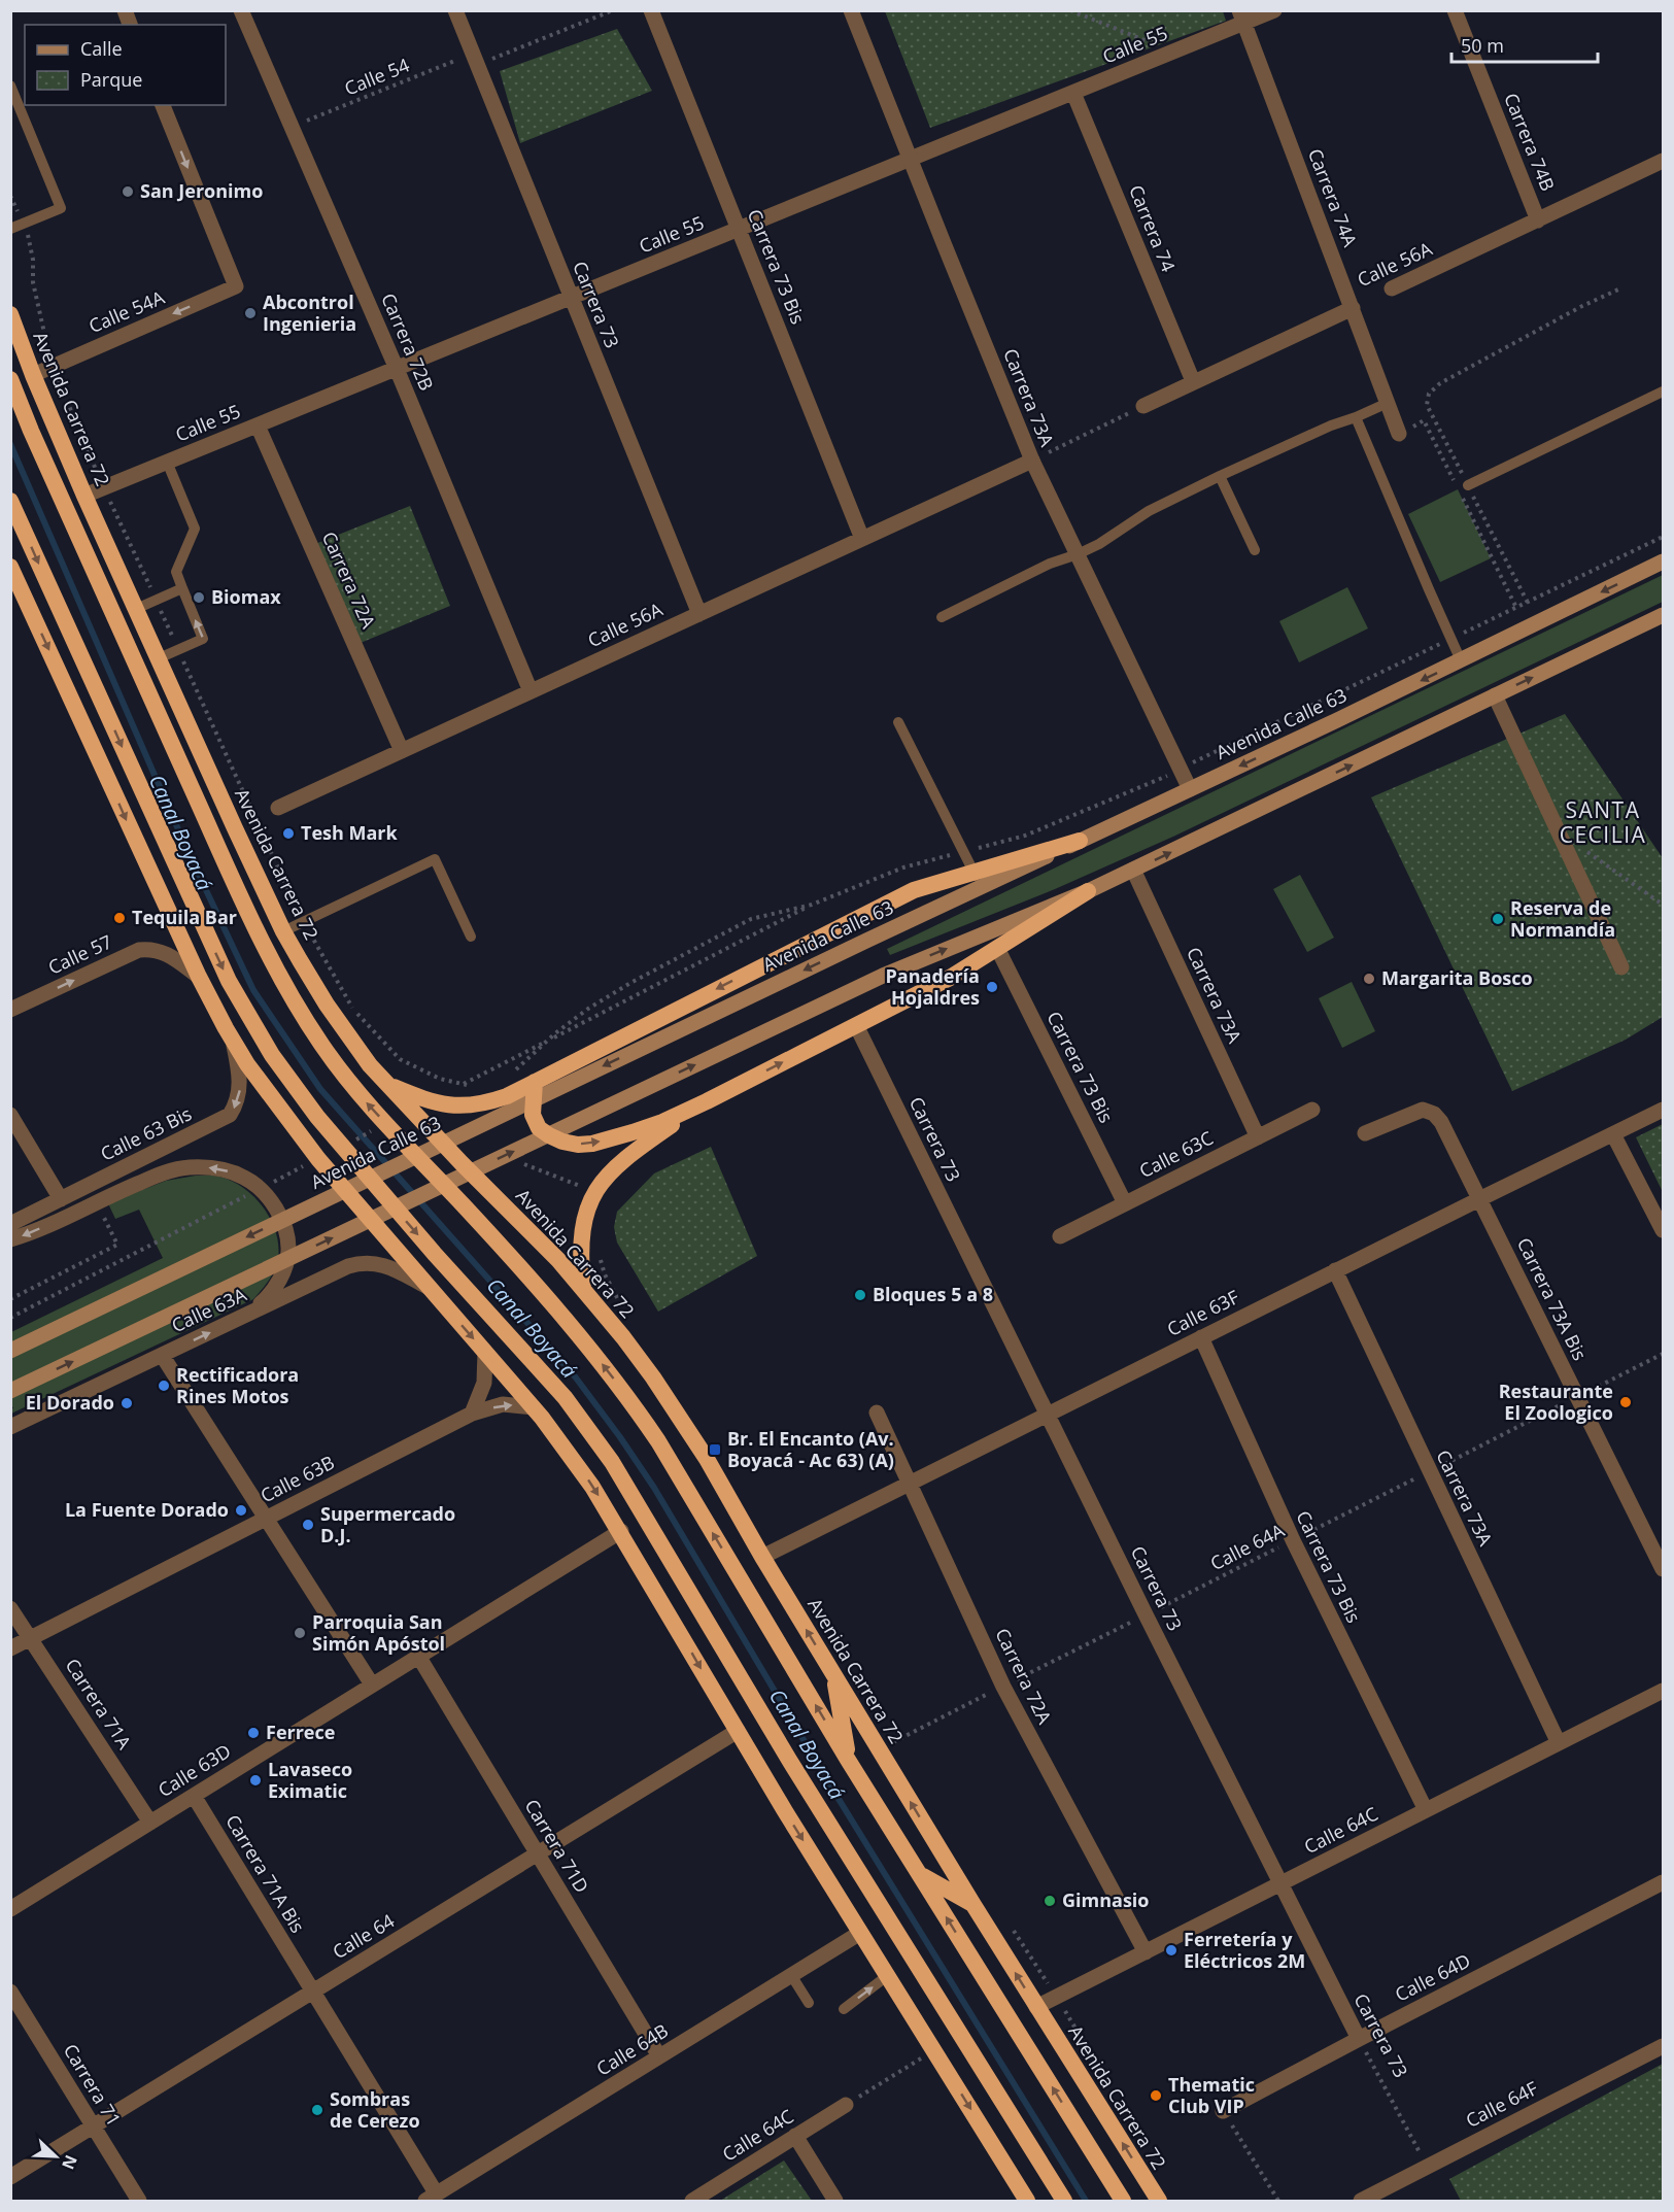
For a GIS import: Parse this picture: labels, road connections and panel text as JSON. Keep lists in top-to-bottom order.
{
  "streets": {
    "highway": ["Avenida Carrera 72"],
    "main road": ["Avenida Calle 63"],
    "street": [
      "Calle 55",
      "Carrera 74B",
      "Carrera 74A",
      "Carrera 74",
      "Calle 56A",
      "Carrera 73 Bis",
      "Carrera 73",
      "Calle 54A",
      "Carrera 72B",
      "Carrera 73A",
      "Carrera 72A",
      "Calle 57",
      "Calle 63 Bis",
      "Calle 63C",
      "Carrera 73A Bis",
      "Calle 63A",
      "Calle 63F",
      "Calle 63B",
      "Carrera 71A",
      "Calle 63D",
      "Calle 64C",
      "Carrera 71D",
      "Carrera 71A Bis",
      "Calle 64",
      "Calle 64D",
      "Calle 64B",
      "Carrera 71",
      "Calle 64F"
    ],
    "path": ["Calle 54", "Calle 64A"]
  },
  "crossings": [
    ["Calle 55", "Carrera 74A"],
    ["Calle 55", "Carrera 74"],
    ["Calle 55", "Carrera 73 Bis"],
    ["Calle 55", "Carrera 73"],
    ["Calle 55", "Carrera 72B"],
    ["Calle 55", "Carrera 73A"],
    ["Calle 55", "Avenida Carrera 72"],
    ["Calle 55", "Carrera 72A"],
    ["Calle 54", "Carrera 73"],
    ["Calle 54", "Carrera 72B"],
    ["Carrera 74B", "Calle 56A"],
    ["Carrera 74A", "Calle 56A"],
    ["Carrera 74", "Calle 56A"],
    ["Calle 56A", "Carrera 73 Bis"],
    ["Calle 56A", "Carrera 73"],
    ["Calle 56A", "Carrera 72B"],
    ["Calle 56A", "Carrera 73A"],
    ["Calle 56A", "Carrera 72A"],
    ["Carrera 73 Bis", "Calle 63C"],
    ["Carrera 73 Bis", "Calle 63F"],
    ["Carrera 73 Bis", "Calle 64A"],
    ["Carrera 73 Bis", "Calle 64C"],
    ["Carrera 73", "Calle 63F"],
    ["Carrera 73", "Calle 64A"],
    ["Carrera 73", "Calle 64C"],
    ["Carrera 73", "Calle 64D"],
    ["Carrera 73", "Calle 64F"],
    ["Calle 54A", "Avenida Carrera 72"],
    ["Carrera 73A", "Avenida Calle 63"],
    ["Carrera 73A", "Calle 63C"],
    ["Carrera 73A", "Calle 63F"],
    ["Carrera 73A", "Calle 64A"],
    ["Carrera 73A", "Calle 64C"],
    ["Avenida Carrera 72", "Calle 63F"],
    ["Avenida Carrera 72", "Calle 64A"],
    ["Avenida Carrera 72", "Calle 64C"],
    ["Carrera 72A", "Calle 63F"],
    ["Carrera 72A", "Calle 64A"],
    ["Carrera 72A", "Calle 64C"],
    ["Carrera 73A Bis", "Calle 63F"],
    ["Carrera 73A Bis", "Calle 64A"],
    ["Calle 63B", "Carrera 71A"],
    ["Carrera 71A", "Calle 63D"],
    ["Calle 63D", "Carrera 71D"],
    ["Calle 63D", "Carrera 71A Bis"],
    ["Carrera 71D", "Calle 64"],
    ["Carrera 71D", "Calle 64B"],
    ["Carrera 71A Bis", "Calle 64"],
    ["Carrera 71A Bis", "Calle 64B"],
    ["Calle 64", "Carrera 71"]
  ],
  "one_way": ["Calle 57", "Calle 63 Bis"],
  "districts": ["SANTA CECILIA"],
  "water": ["Canal Boyacá"],
  "places": {
    "other": [
      "San Jeronimo",
      "Abcontrol Ingenieria",
      "Biomax",
      "Tesh Mark",
      "Tequila Bar",
      "Reserva de Normandía",
      "Margarita Bosco",
      "Panadería Hojaldres",
      "Bloques 5 a 8",
      "Rectificadora Rines Motos",
      "Restaurante El Zoologico",
      "El Dorado",
      "La Fuente Dorado",
      "Supermercado D.J.",
      "Parroquia San Simón Apóstol",
      "Ferrece",
      "Lavaseco Eximatic",
      "Gimnasio",
      "Ferretería y Eléctricos 2M",
      "Thematic Club VIP",
      "Sombras de Cerezo"
    ],
    "transit": ["Br. El Encanto (Av. Boyacá - Ac 63) (A)"]
  },
  "legend": ["Calle", "Parque"],
  "scale_bar": "50 m",
  "north": "bottom right"
}
